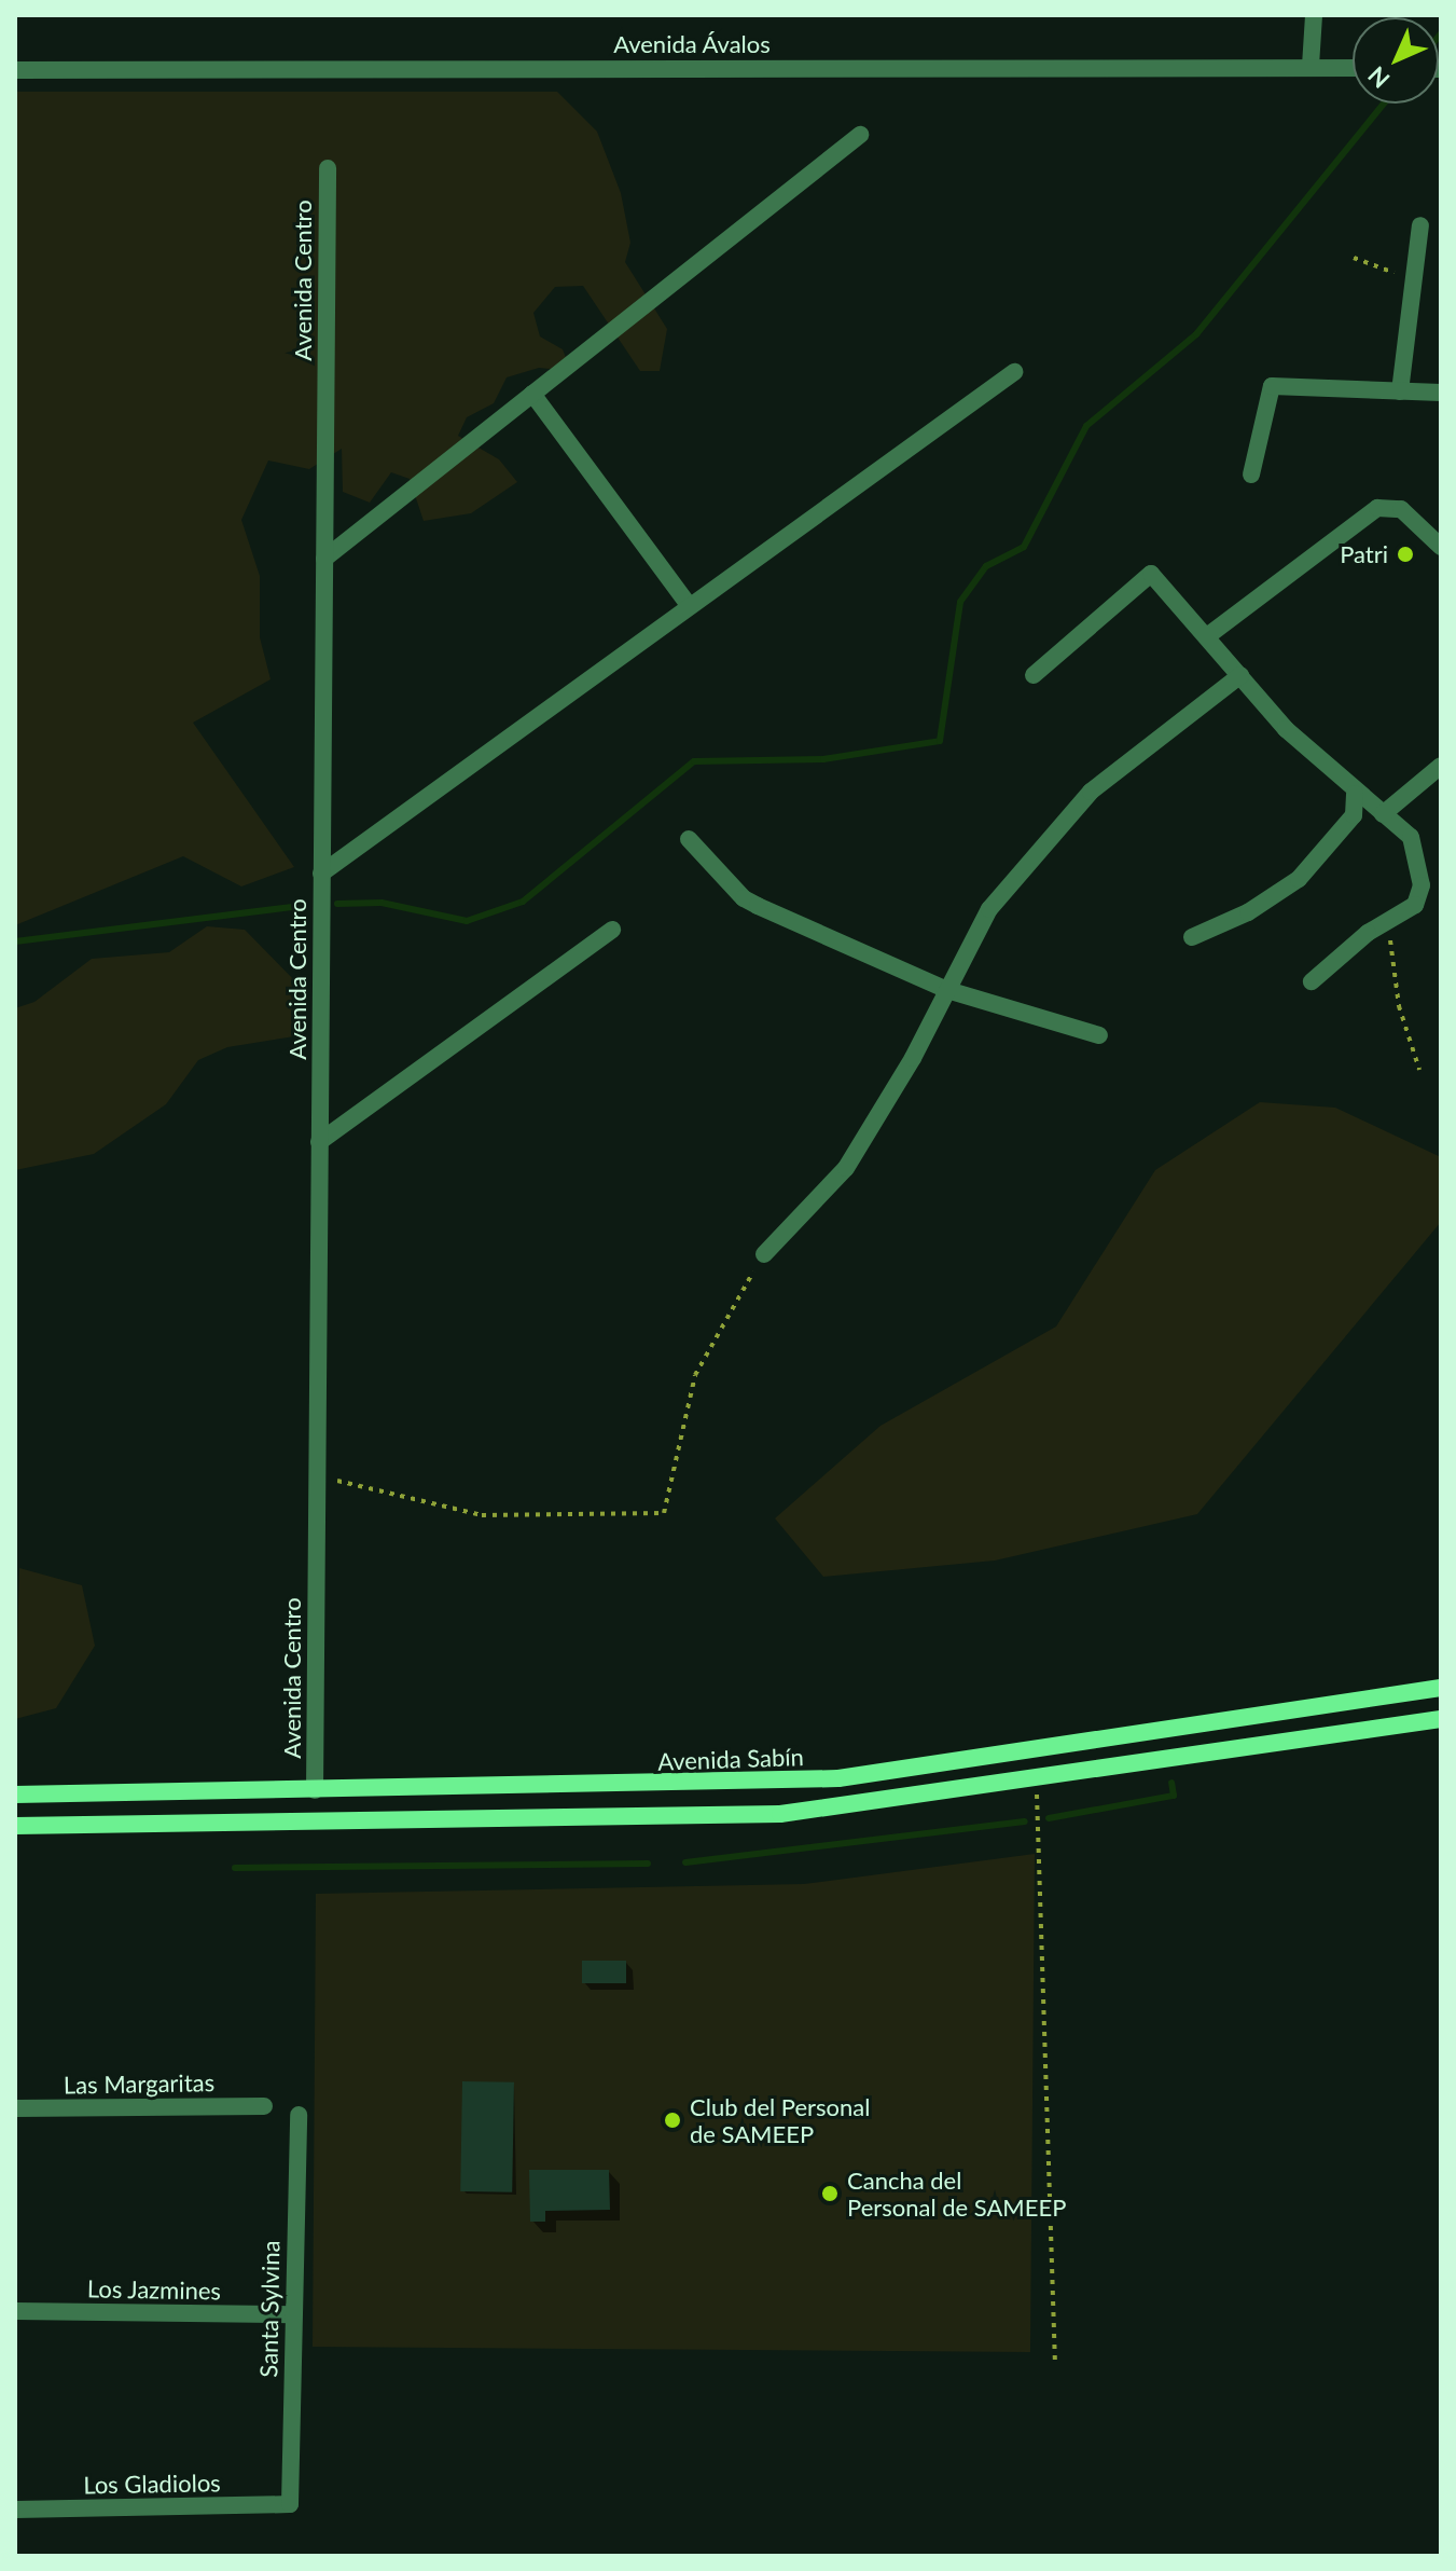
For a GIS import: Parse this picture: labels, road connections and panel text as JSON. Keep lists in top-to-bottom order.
{
  "streets": {
    "main road": ["Avenida Sabín"],
    "street": [
      "Avenida Ávalos",
      "Avenida Centro",
      "Las Margaritas",
      "Los Jazmines",
      "Santa Sylvina",
      "Los Gladiolos"
    ]
  },
  "crossings": [
    ["Avenida Centro", "Avenida Sabín"],
    ["Los Jazmines", "Santa Sylvina"],
    ["Santa Sylvina", "Los Gladiolos"]
  ],
  "places": ["Patri", "Club del Personal de SAMEEP", "Cancha del Personal de SAMEEP"],
  "north": "bottom left"
}
